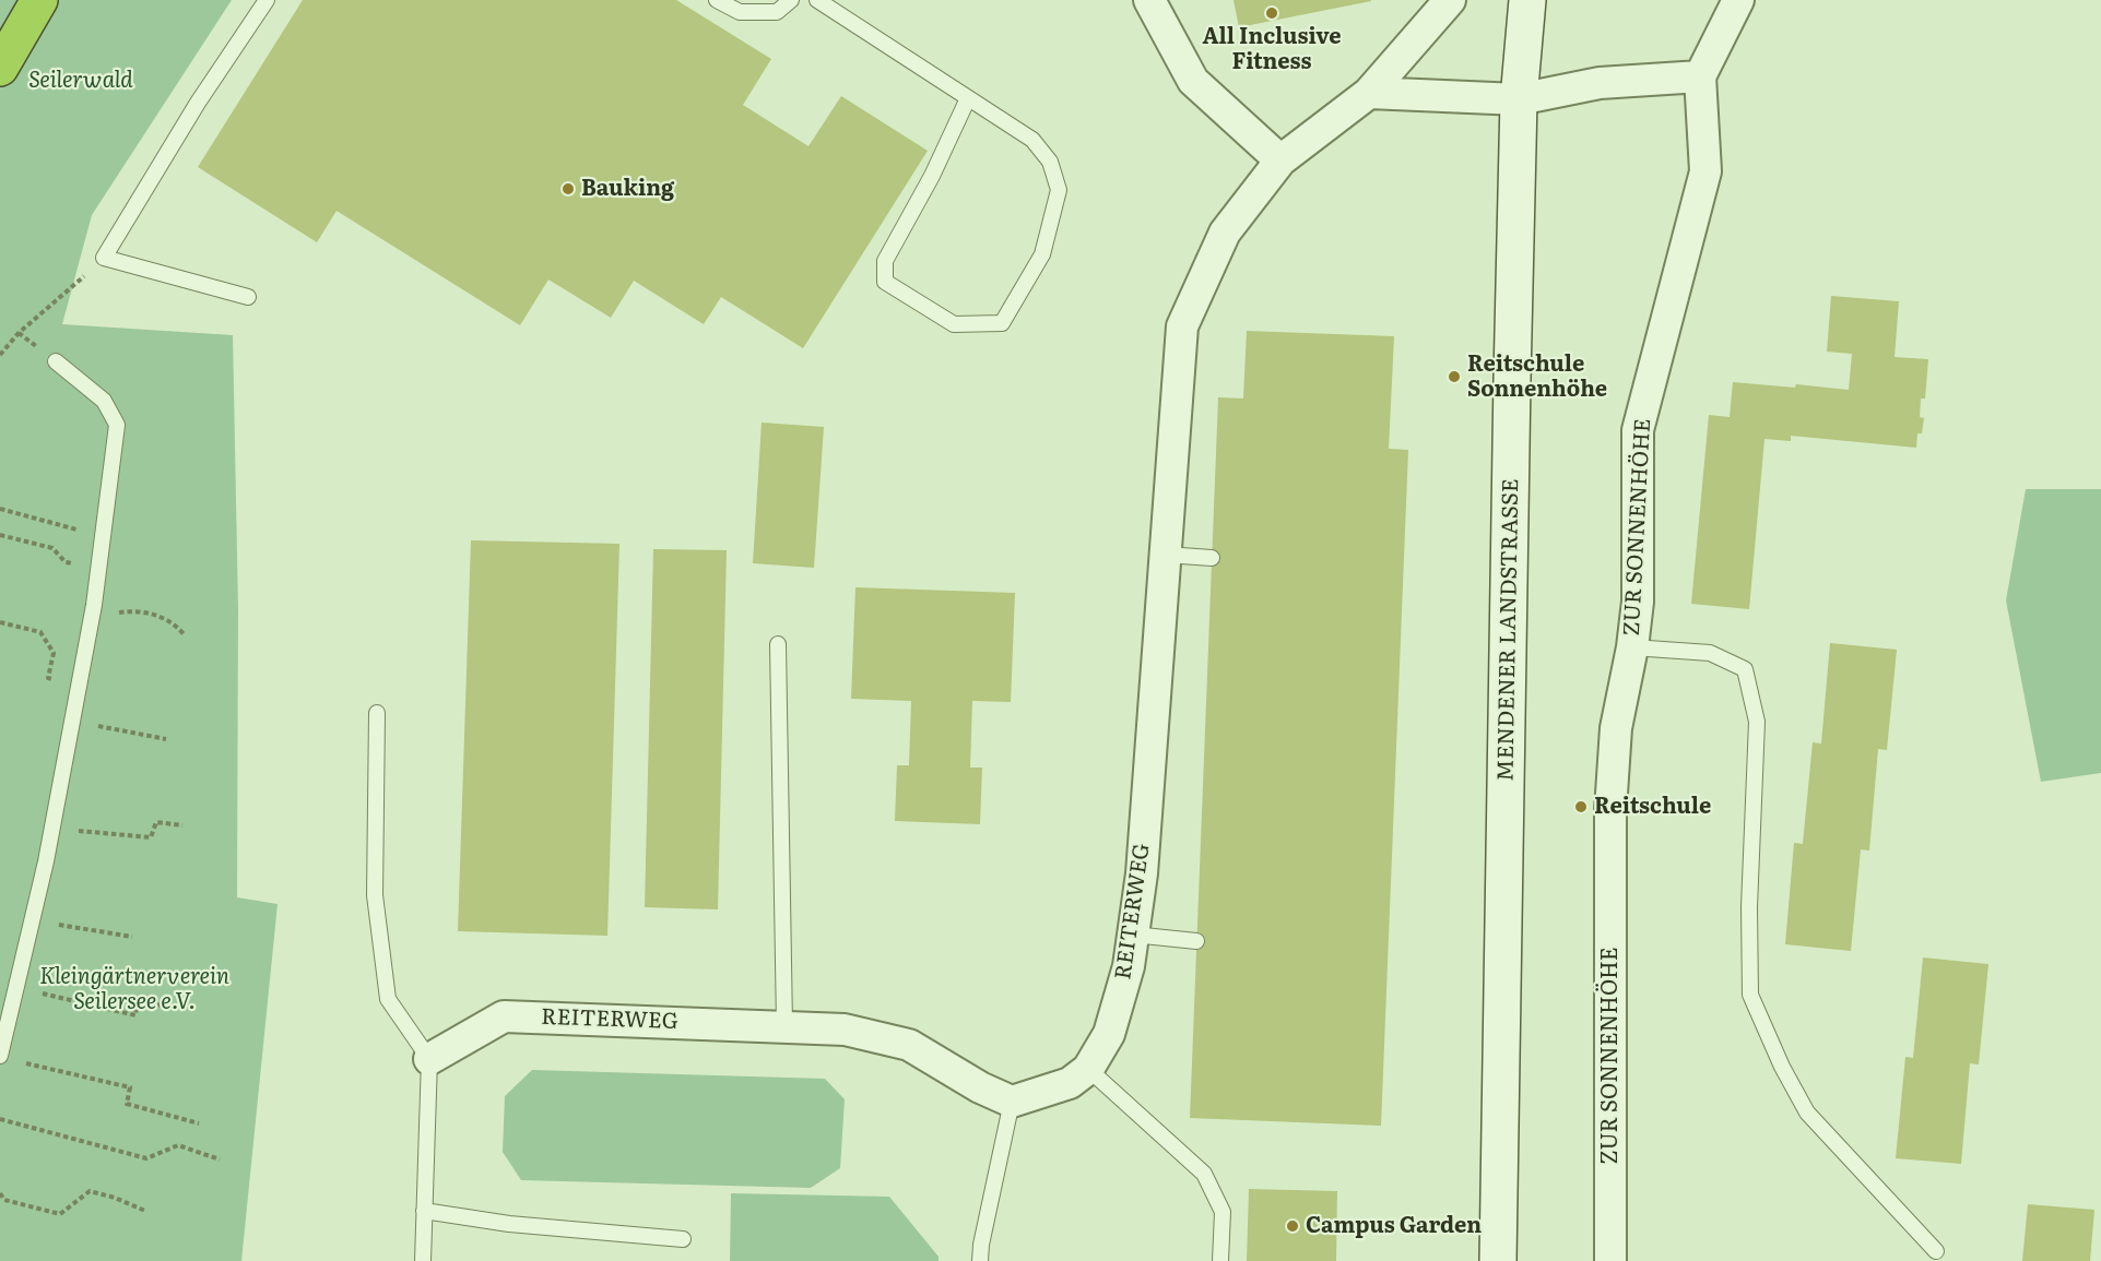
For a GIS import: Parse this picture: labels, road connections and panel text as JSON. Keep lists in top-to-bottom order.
{
  "streets": {
    "main road": ["MENDENER LANDSTRASSE"],
    "street": ["ZUR SONNENHÖHE", "REITERWEG"]
  },
  "parks": ["Seilerwald", "Kleingärtnerverein Seilersee e.V."],
  "places": [
    "All Inclusive Fitness",
    "Bauking",
    "Reitschule Sonnenhöhe",
    "Reitschule",
    "Campus Garden"
  ]
}
